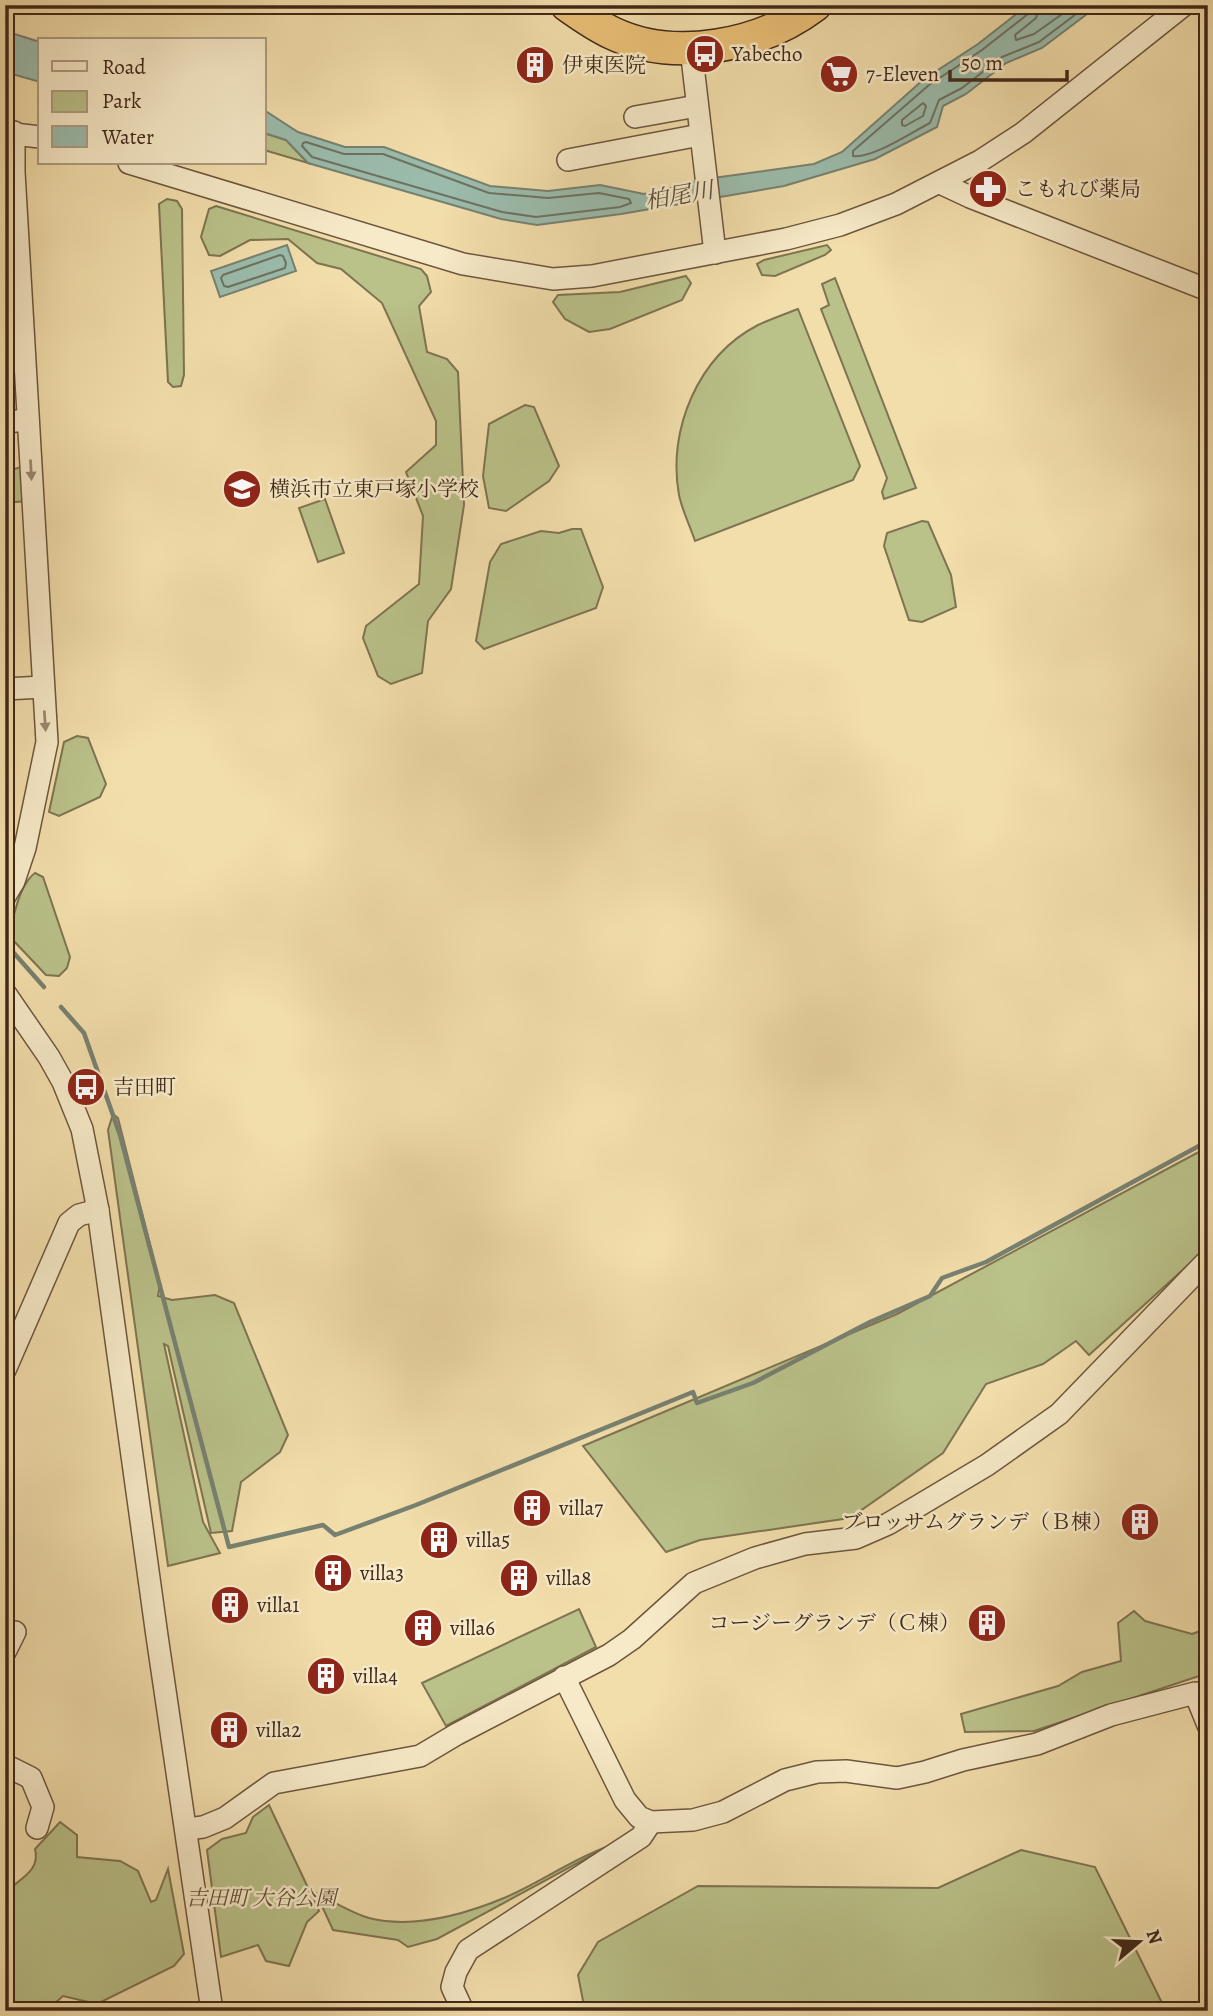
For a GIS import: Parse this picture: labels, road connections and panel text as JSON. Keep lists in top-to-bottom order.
{
  "water": ["柏尾川"],
  "parks": ["吉田町 大谷公園"],
  "places": {
    "bus stop": ["Yabecho", "吉田町"],
    "building": [
      "伊東医院",
      "villa7",
      "ブロッサムグランデ（Ｂ棟）",
      "villa5",
      "villa3",
      "villa8",
      "villa1",
      "コージーグランデ（Ｃ棟）",
      "villa6",
      "villa4",
      "villa2"
    ],
    "supermarket": ["7-Eleven"],
    "pharmacy": ["こもれび薬局"],
    "school or university": ["横浜市立東戸塚小学校"]
  },
  "legend": ["Road", "Park", "Water"],
  "scale_bar": "50 m",
  "north": "right"
}
